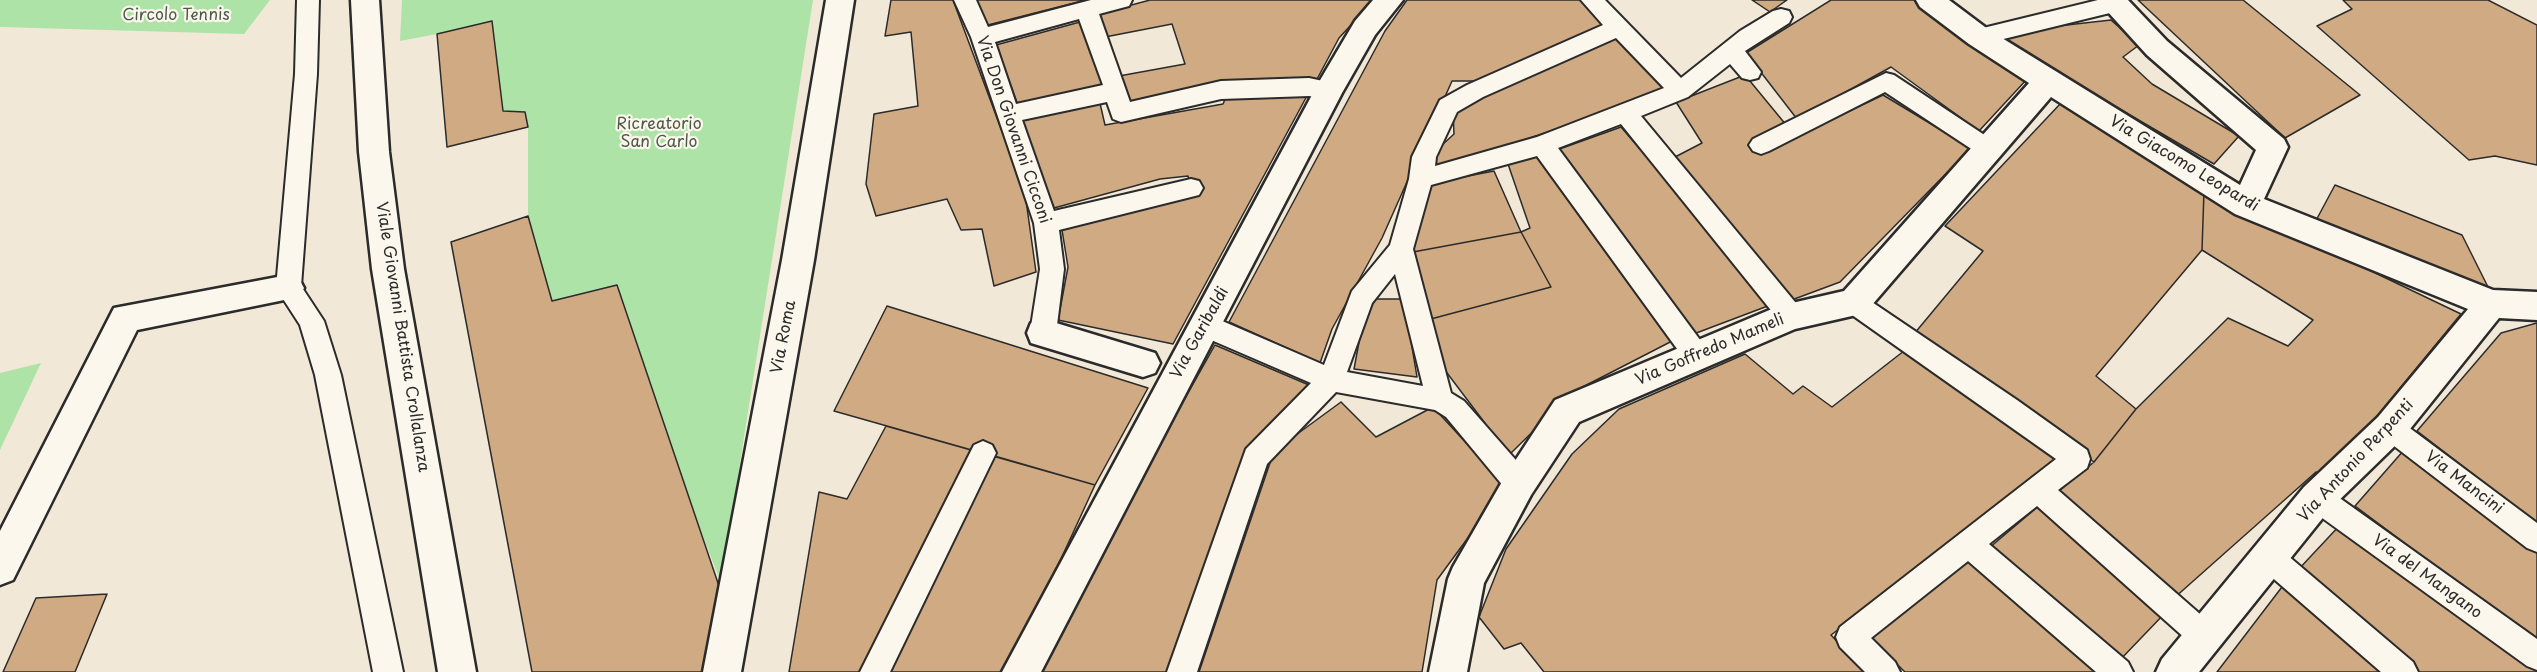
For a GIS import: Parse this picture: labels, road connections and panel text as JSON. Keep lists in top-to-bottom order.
{
  "streets": {
    "street": [
      "Via Giacomo Leopardi",
      "Via Garibaldi",
      "Viale Giovanni Battista Crollalanza",
      "Via Roma",
      "Via Goffredo Mameli",
      "Via Antonio Perpenti"
    ],
    "lane": ["Via Don Giovanni Cicconi", "Via Mancini", "Via del Mangano"]
  },
  "crossings": [
    ["Via Giacomo Leopardi", "Via Antonio Perpenti"],
    ["Via Antonio Perpenti", "Via Mancini"],
    ["Via Antonio Perpenti", "Via del Mangano"]
  ],
  "parks": ["Circolo Tennis", "Ricreatorio San Carlo"]
}
